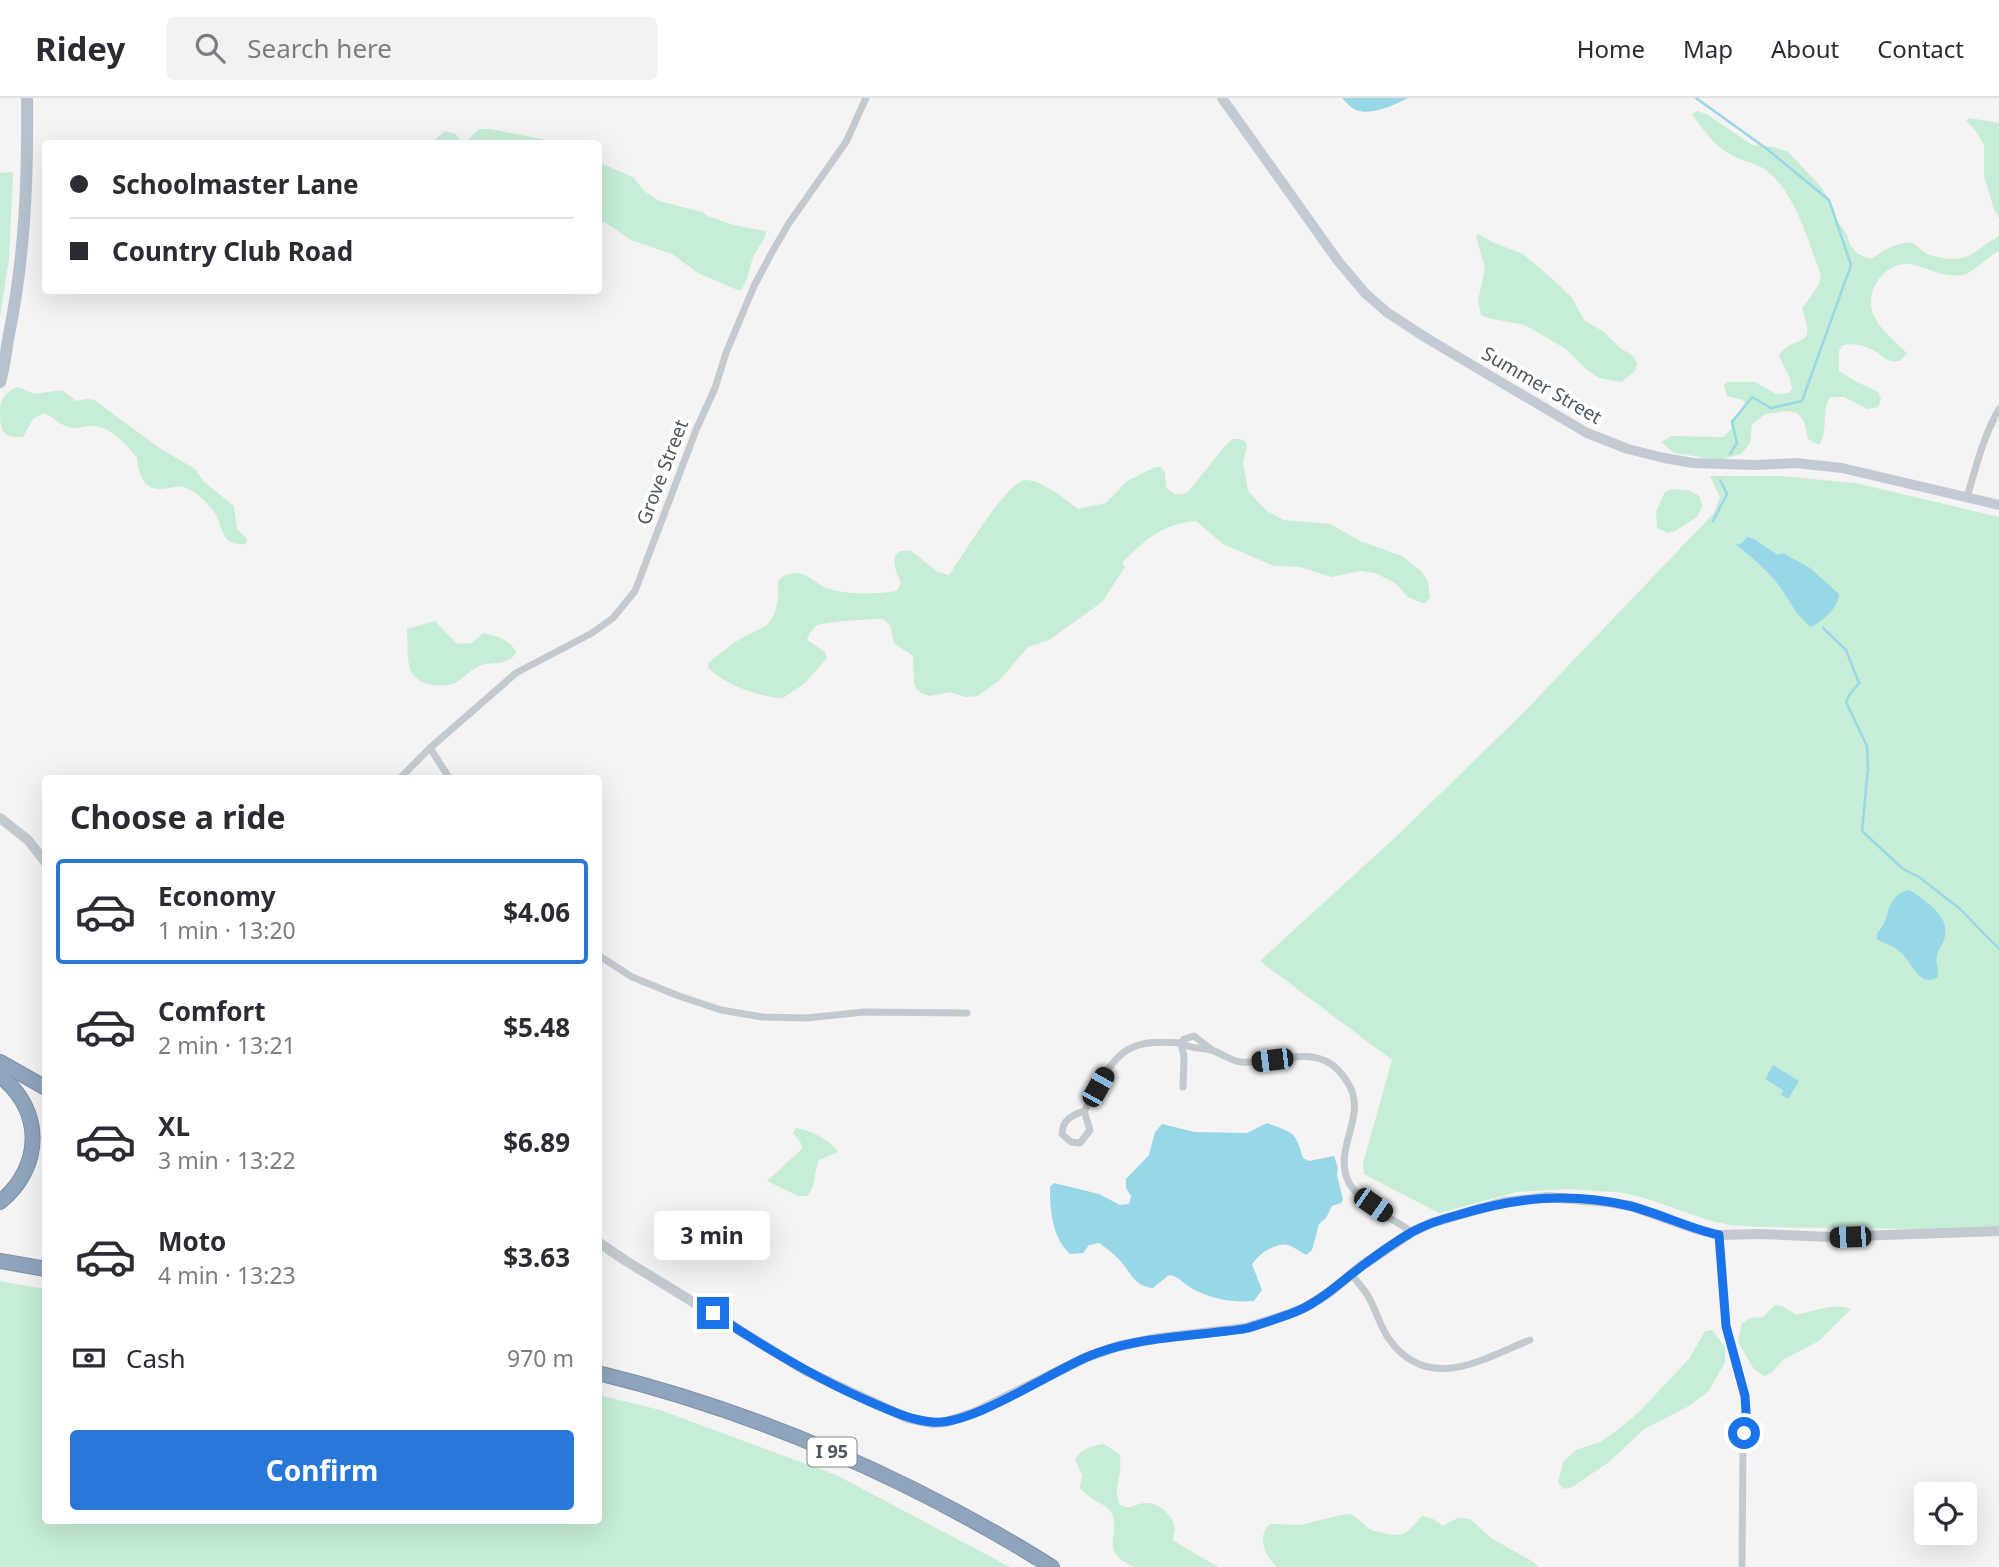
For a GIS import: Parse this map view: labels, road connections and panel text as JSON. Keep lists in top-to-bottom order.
{
  "streets": {
    "highway": ["I 95"],
    "main road": ["Summer Street"],
    "street": ["Grove Street"]
  },
  "page": {
    "header": "Ridey",
    "search": "Search here",
    "nav": [
      "Home",
      "Map",
      "About",
      "Contact"
    ],
    "banner": ["Schoolmaster Lane", "Country Club Road"],
    "heading": "Choose a ride",
    "list": [
      {
        "name": "Economy",
        "note": "1 min · 13:20",
        "value": "$4.06"
      },
      {
        "name": "Comfort",
        "note": "2 min · 13:21",
        "value": "$5.48"
      },
      {
        "name": "XL",
        "note": "3 min · 13:22",
        "value": "$6.89"
      },
      {
        "name": "Moto",
        "note": "4 min · 13:23",
        "value": "$3.63"
      }
    ],
    "bubble": "3 min",
    "pay": ["Cash", "970 m"],
    "buttons": "Confirm"
  }
}
